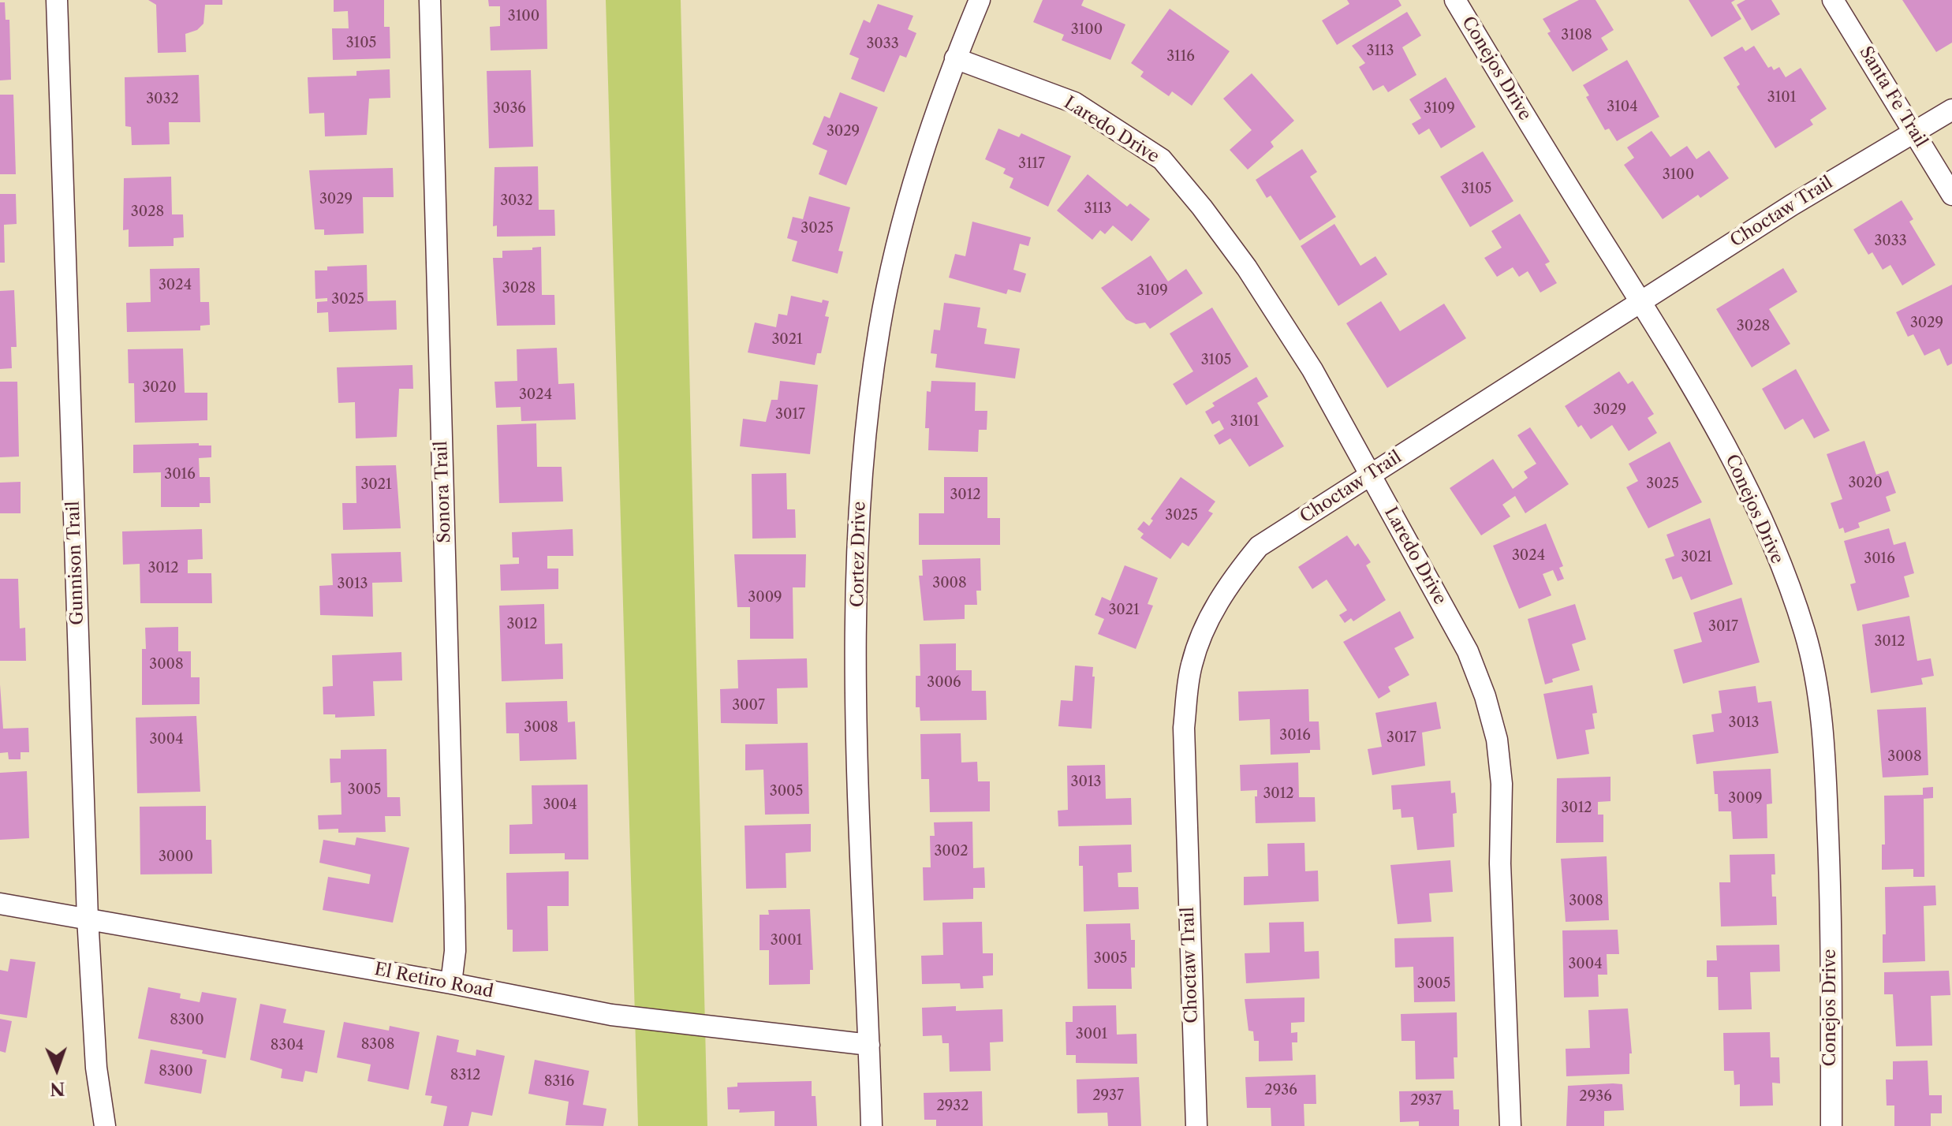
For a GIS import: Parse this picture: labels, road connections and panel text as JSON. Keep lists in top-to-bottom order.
{
  "streets": {
    "street": [
      "Conejos Drive",
      "Santa Fe Trail",
      "Laredo Drive",
      "Choctaw Trail",
      "Sonora Trail",
      "Cortez Drive",
      "Gunnison Trail",
      "El Retiro Road"
    ]
  },
  "crossings": [
    ["Conejos Drive", "Choctaw Trail"],
    ["Santa Fe Trail", "Choctaw Trail"],
    ["Laredo Drive", "Choctaw Trail"],
    ["Laredo Drive", "Cortez Drive"],
    ["Sonora Trail", "El Retiro Road"],
    ["Cortez Drive", "El Retiro Road"],
    ["Gunnison Trail", "El Retiro Road"]
  ],
  "house_numbers": [
    "3100",
    "3100",
    "3108",
    "3105",
    "3033",
    "3113",
    "3116",
    "3101",
    "3032",
    "3104",
    "3036",
    "3109",
    "3029",
    "3117",
    "3100",
    "3105",
    "3029",
    "3032",
    "3113",
    "3028",
    "3025",
    "3033",
    "3024",
    "3028",
    "3109",
    "3025",
    "3029",
    "3028",
    "3021",
    "3105",
    "3020",
    "3024",
    "3029",
    "3017",
    "3101",
    "3016",
    "3020",
    "3025",
    "3021",
    "3012",
    "3025",
    "3024",
    "3021",
    "3016",
    "3012",
    "3008",
    "3013",
    "3009",
    "3021",
    "3012",
    "3017",
    "3012",
    "3008",
    "3006",
    "3007",
    "3013",
    "3008",
    "3016",
    "3017",
    "3004",
    "3008",
    "3013",
    "3005",
    "3005",
    "3012",
    "3009",
    "3004",
    "3012",
    "3002",
    "3000",
    "3008",
    "3001",
    "3005",
    "3004",
    "3005",
    "8300",
    "3001",
    "8308",
    "8304",
    "8300",
    "8312",
    "8316",
    "2936",
    "2937",
    "2936",
    "2937",
    "2932"
  ],
  "north": "bottom"
}
